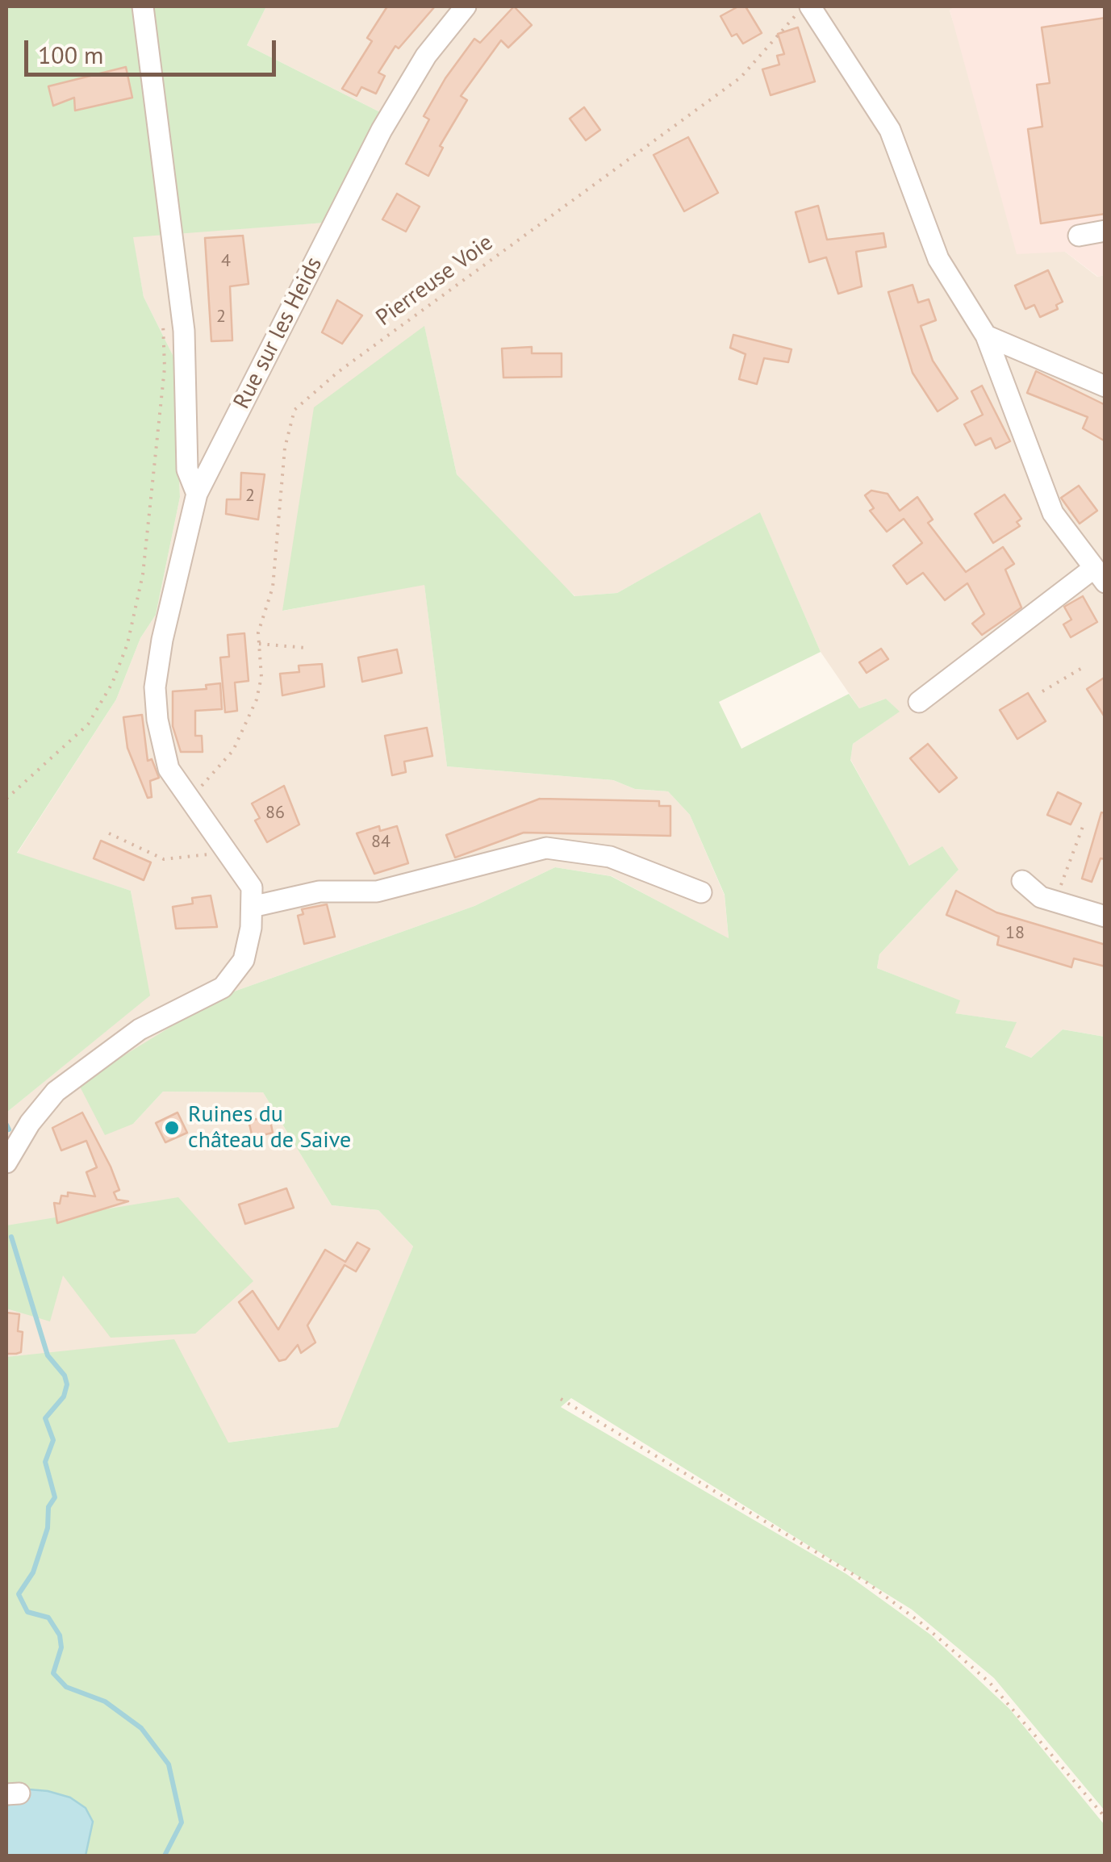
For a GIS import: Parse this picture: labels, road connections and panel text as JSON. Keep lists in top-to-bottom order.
{
  "streets": {
    "street": ["Rue sur les Heids"],
    "path": ["Pierreuse Voie"]
  },
  "crossings": [
    ["Pierreuse Voie", "Rue sur les Heids"]
  ],
  "places": ["Ruines du château de Saive"],
  "house_numbers": [
    "4",
    "2",
    "2",
    "86",
    "84",
    "18"
  ],
  "scale_bar": "100 m"
}
